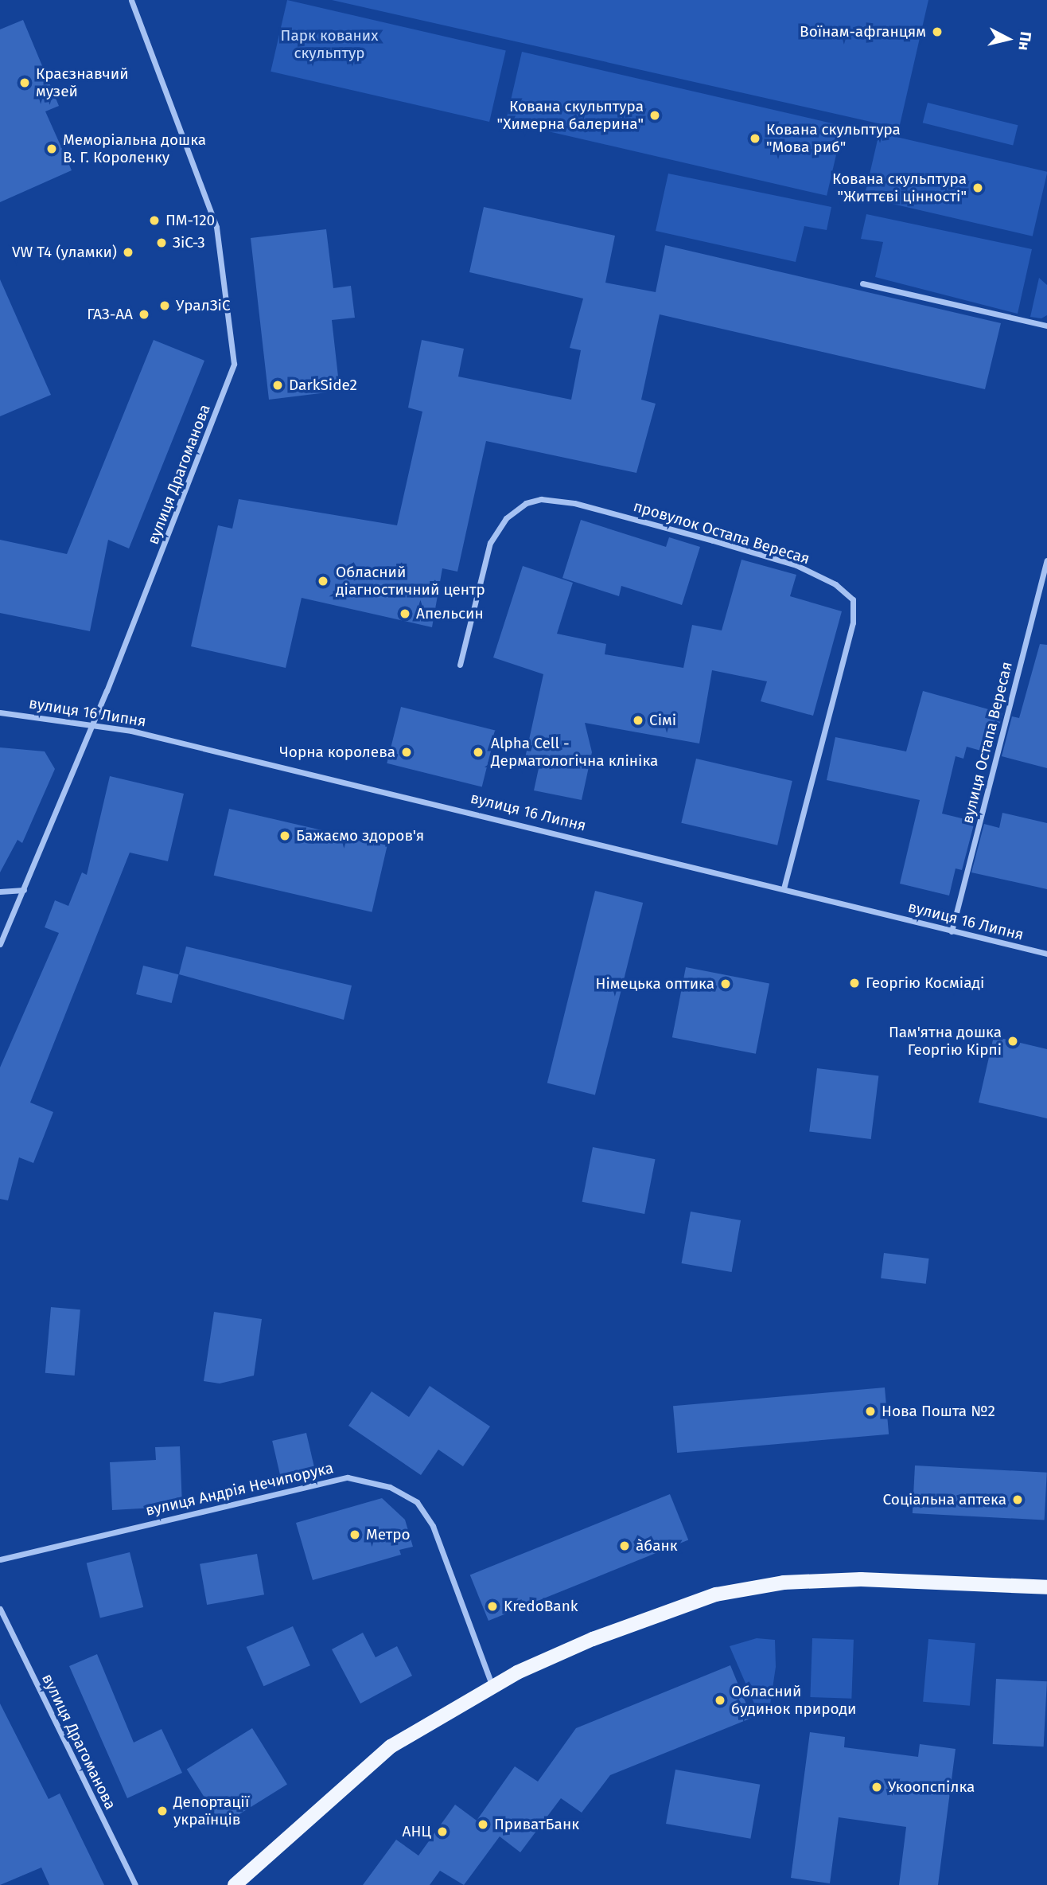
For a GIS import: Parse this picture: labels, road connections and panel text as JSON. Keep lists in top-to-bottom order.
{
  "streets": {
    "street": [
      "вулиця Драгоманова",
      "провулок Остапа Вересая",
      "вулиця 16 Липня",
      "вулиця Остапа Вересая",
      "вулиця Андрія Нечипорука"
    ]
  },
  "crossings": [
    ["вулиця Драгоманова", "вулиця 16 Липня"],
    ["провулок Остапа Вересая", "вулиця 16 Липня"],
    ["вулиця 16 Липня", "вулиця Остапа Вересая"]
  ],
  "parks": ["Парк кованих скульптур"],
  "places": [
    "Воїнам-афганцям",
    "Краєзнавчий музей",
    "Кована скульптура \"Химерна балерина\"",
    "Кована скульптура \"Мова риб\"",
    "Меморіальна дошка В. Г. Короленку",
    "Кована скульптура \"Життєві цінності\"",
    "ПМ-120",
    "ЗіС-3",
    "VW T4 (уламки)",
    "УралЗіС",
    "ГАЗ-АА",
    "DarkSide2",
    "Обласний діагностичний центр",
    "Апельсин",
    "Сімі",
    "Чорна королева",
    "Alpha Cell - Дерматологічна клініка",
    "Бажаємо здоров'я",
    "Георгію Косміаді",
    "Німецька оптика",
    "Пам'ятна дошка Георгію Кірпі",
    "Нова Пошта №2",
    "Соціальна аптека",
    "Метро",
    "а̀банк",
    "KredoBank",
    "Обласний будинок природи",
    "Укоопспілка",
    "Депортації українців",
    "ПриватБанк",
    "АНЦ"
  ],
  "north": "right"
}
